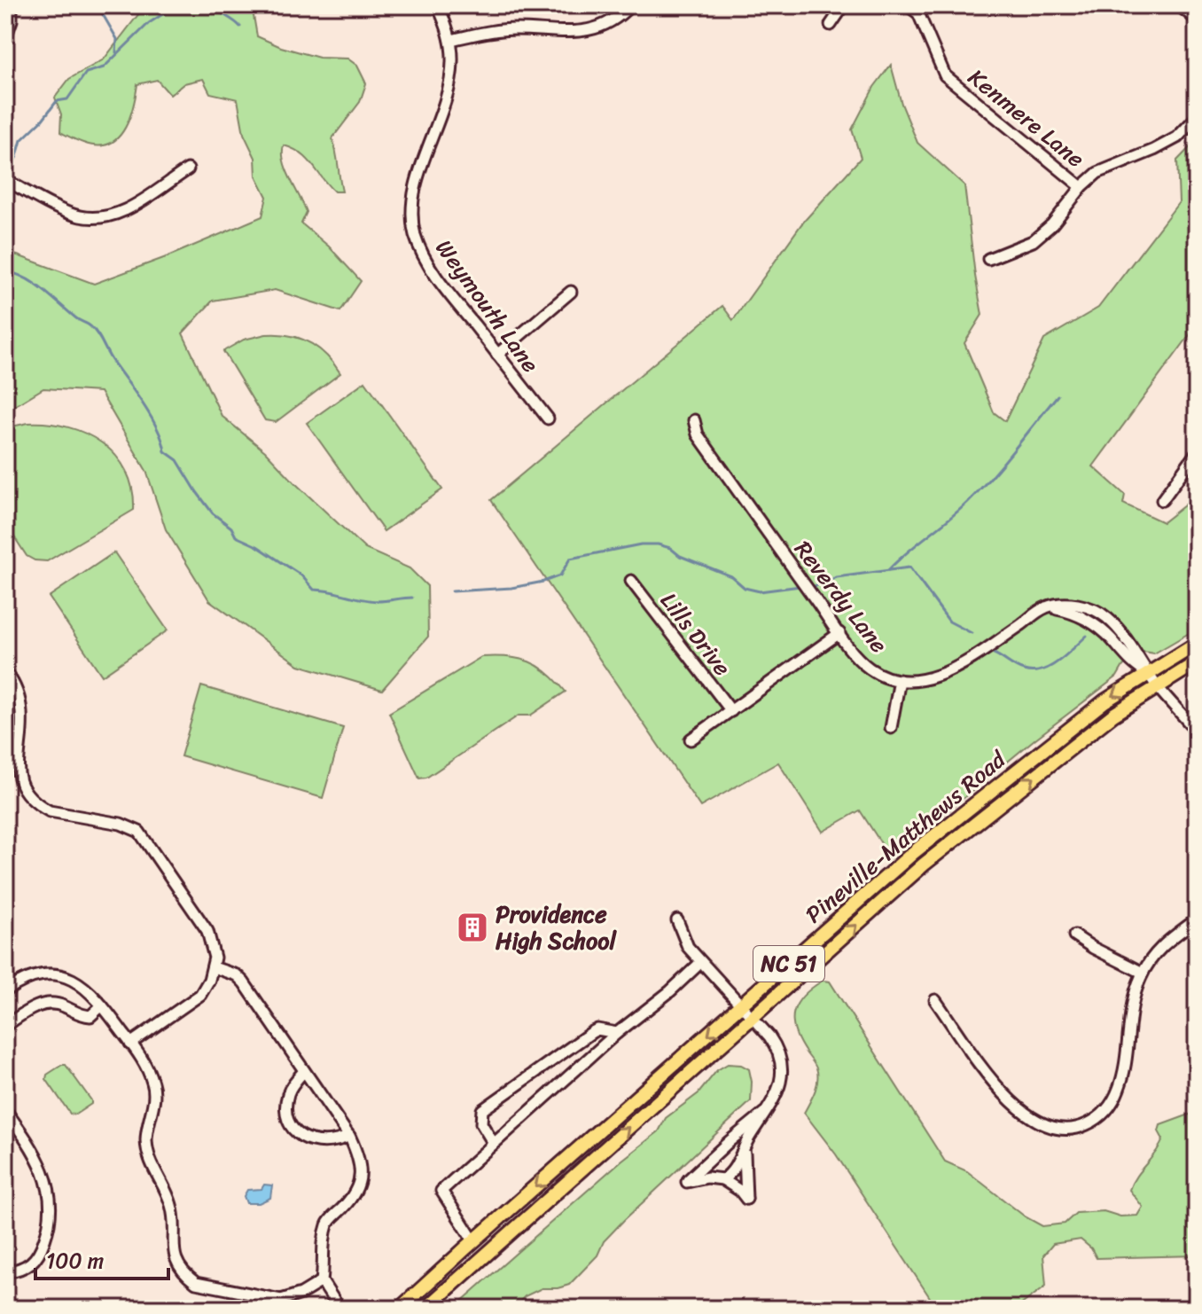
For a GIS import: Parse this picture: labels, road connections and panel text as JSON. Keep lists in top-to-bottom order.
{
  "streets": {
    "main road": ["Pineville-Matthews Road", "NC 51"],
    "street": [
      "Kenmere Lane",
      "Weymouth Lane",
      "Reverdy Lane",
      "Lills Drive"
    ]
  },
  "crossings": [
    ["Reverdy Lane", "Pineville-Matthews Road"]
  ],
  "places": {
    "building": ["Providence High School"]
  },
  "scale_bar": "100 m"
}
